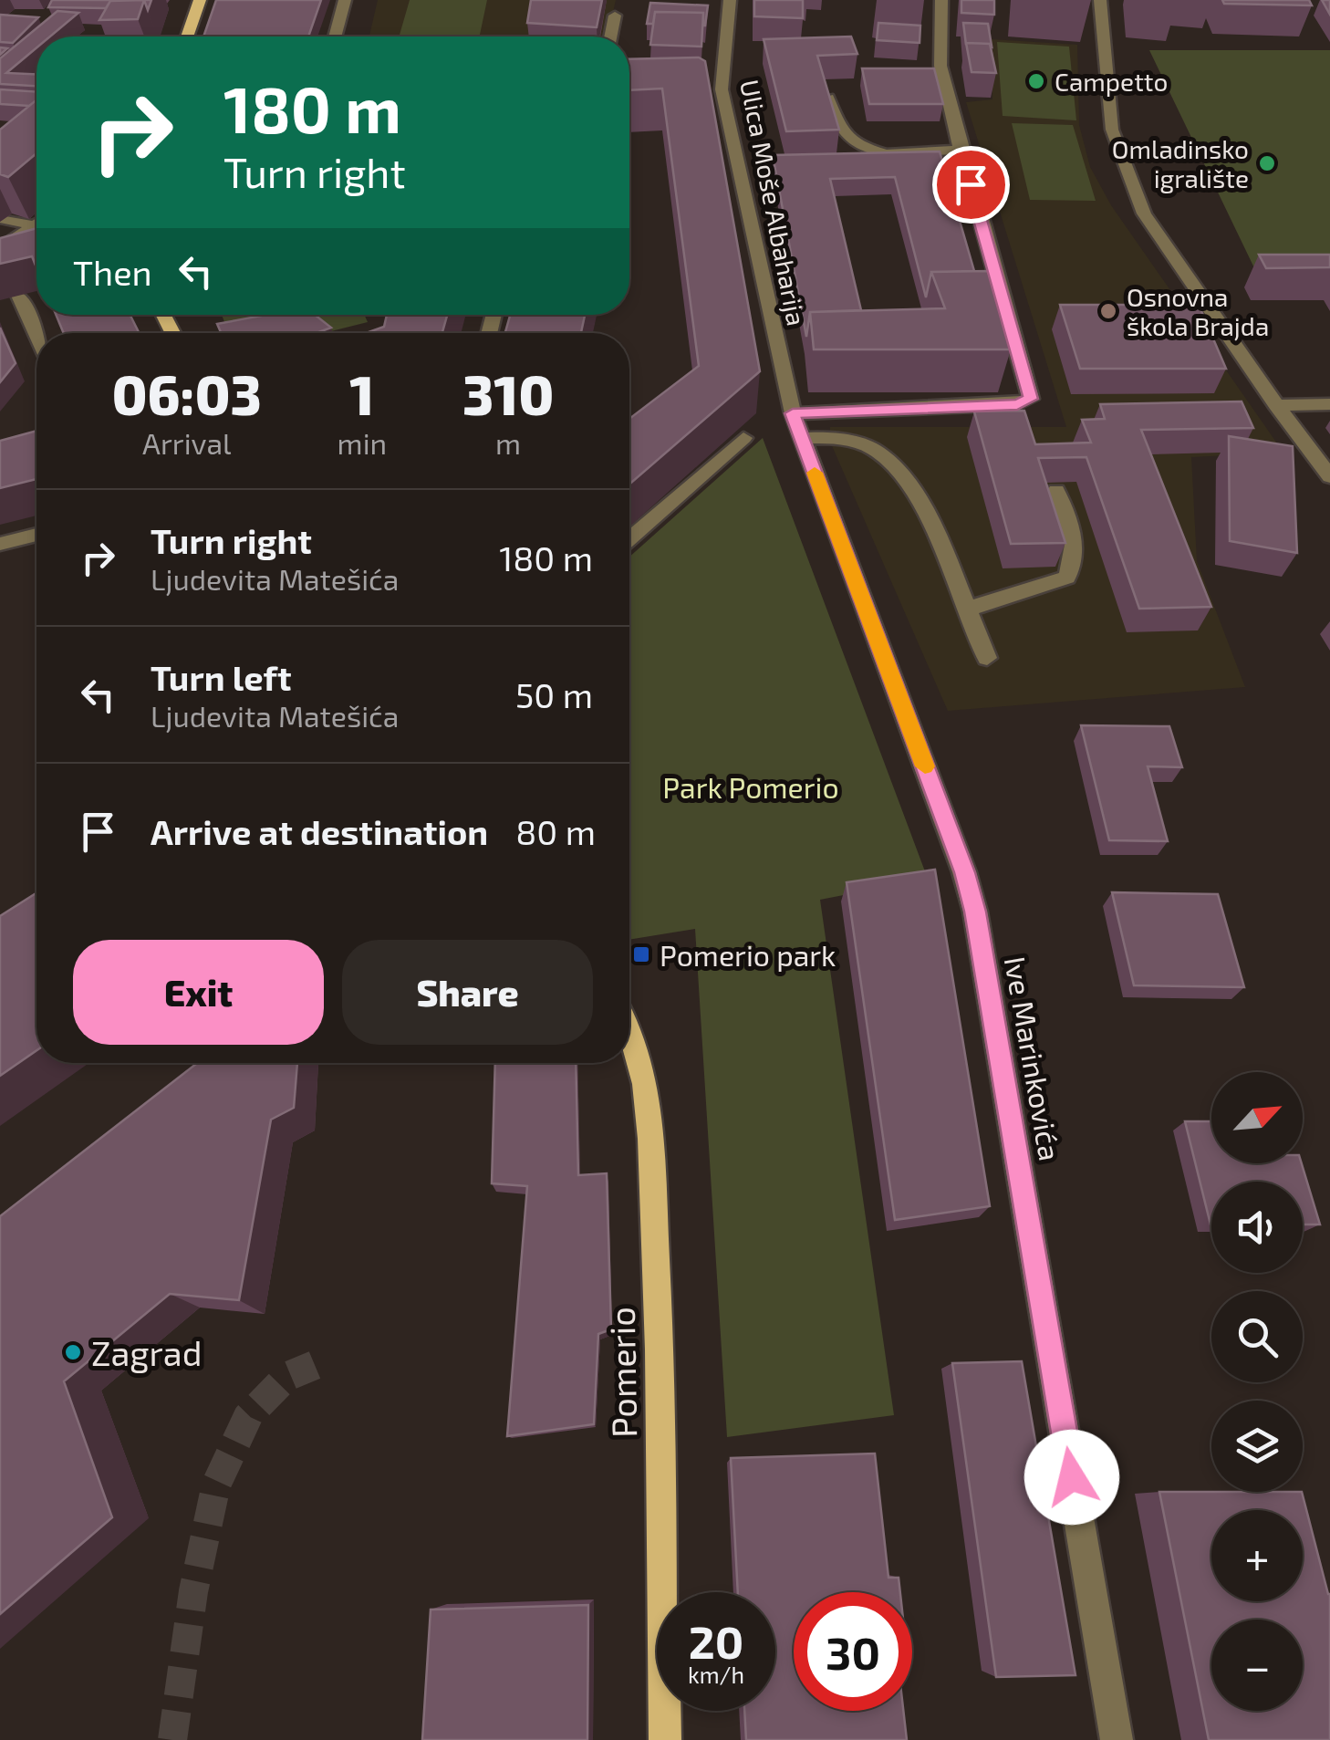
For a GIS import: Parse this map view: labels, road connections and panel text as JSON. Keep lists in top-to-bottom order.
{
  "streets": {
    "main road": ["Pomerio"],
    "street": ["Ulica Moše Albaharija", "Ive Marinkovića"]
  },
  "crossings": [
    ["Ulica Moše Albaharija", "Ive Marinkovića"]
  ],
  "parks": ["Park Pomerio"],
  "places": {
    "other": [
      "Campetto",
      "Omladinsko igralište",
      "Osnovna škola Brajda",
      "Zagrad"
    ],
    "transit": ["Pomerio park"]
  },
  "north": "top right",
  "page": {
    "turn": ["180 m", "Turn right"],
    "then": "Then",
    "eta": [
      "06:03",
      "Arrival",
      "1",
      "min",
      "310",
      "m"
    ],
    "list": [
      {
        "name": "Turn right",
        "note": "Ljudevita Matešića",
        "value": "180 m"
      },
      {
        "name": "Turn left",
        "note": "Ljudevita Matešića",
        "value": "50 m"
      },
      {
        "name": "Arrive at destination",
        "value": "80 m"
      }
    ],
    "buttons": ["Exit", "Share"],
    "map_buttons": ["+", "−"],
    "speed": "20 km/h",
    "limit": "30"
  }
}
